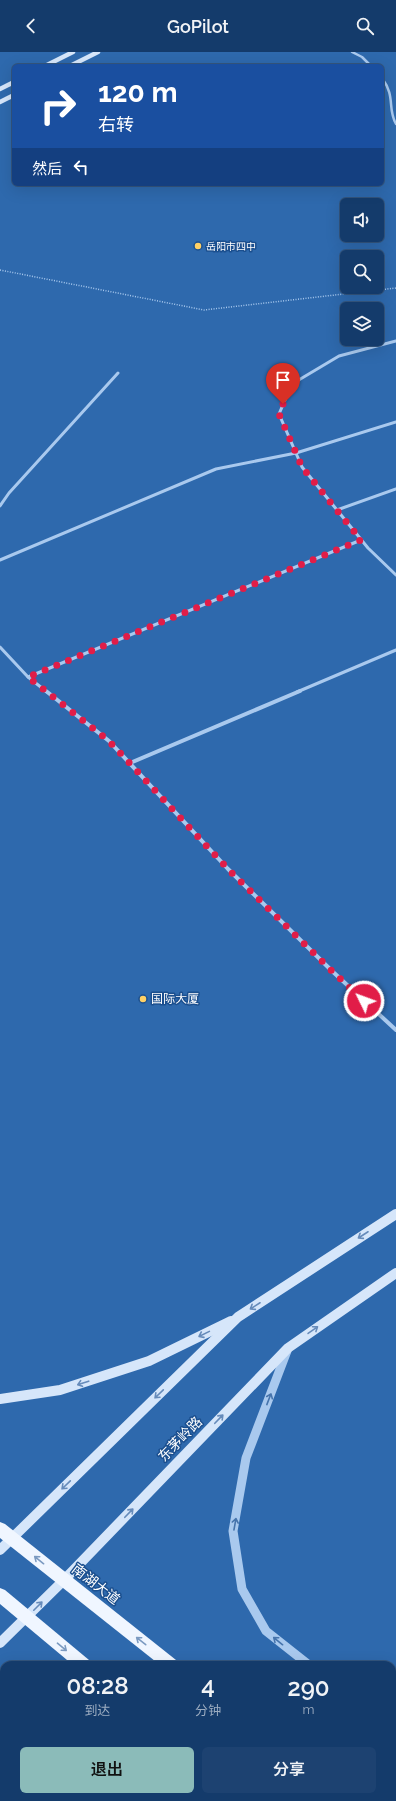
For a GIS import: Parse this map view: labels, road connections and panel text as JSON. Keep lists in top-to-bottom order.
{
  "streets": {
    "main road": ["东茅岭路", "南湖大道"]
  },
  "crossings": [
    ["东茅岭路", "南湖大道"]
  ],
  "places": ["岳阳市四中", "国际大厦"],
  "page": {
    "header": "GoPilot",
    "turn": ["120 m", "右转"],
    "then": "然后",
    "eta": [
      "08:28",
      "到达",
      "4",
      "分钟",
      "290",
      "m"
    ],
    "buttons": ["退出", "分享"]
  }
}
